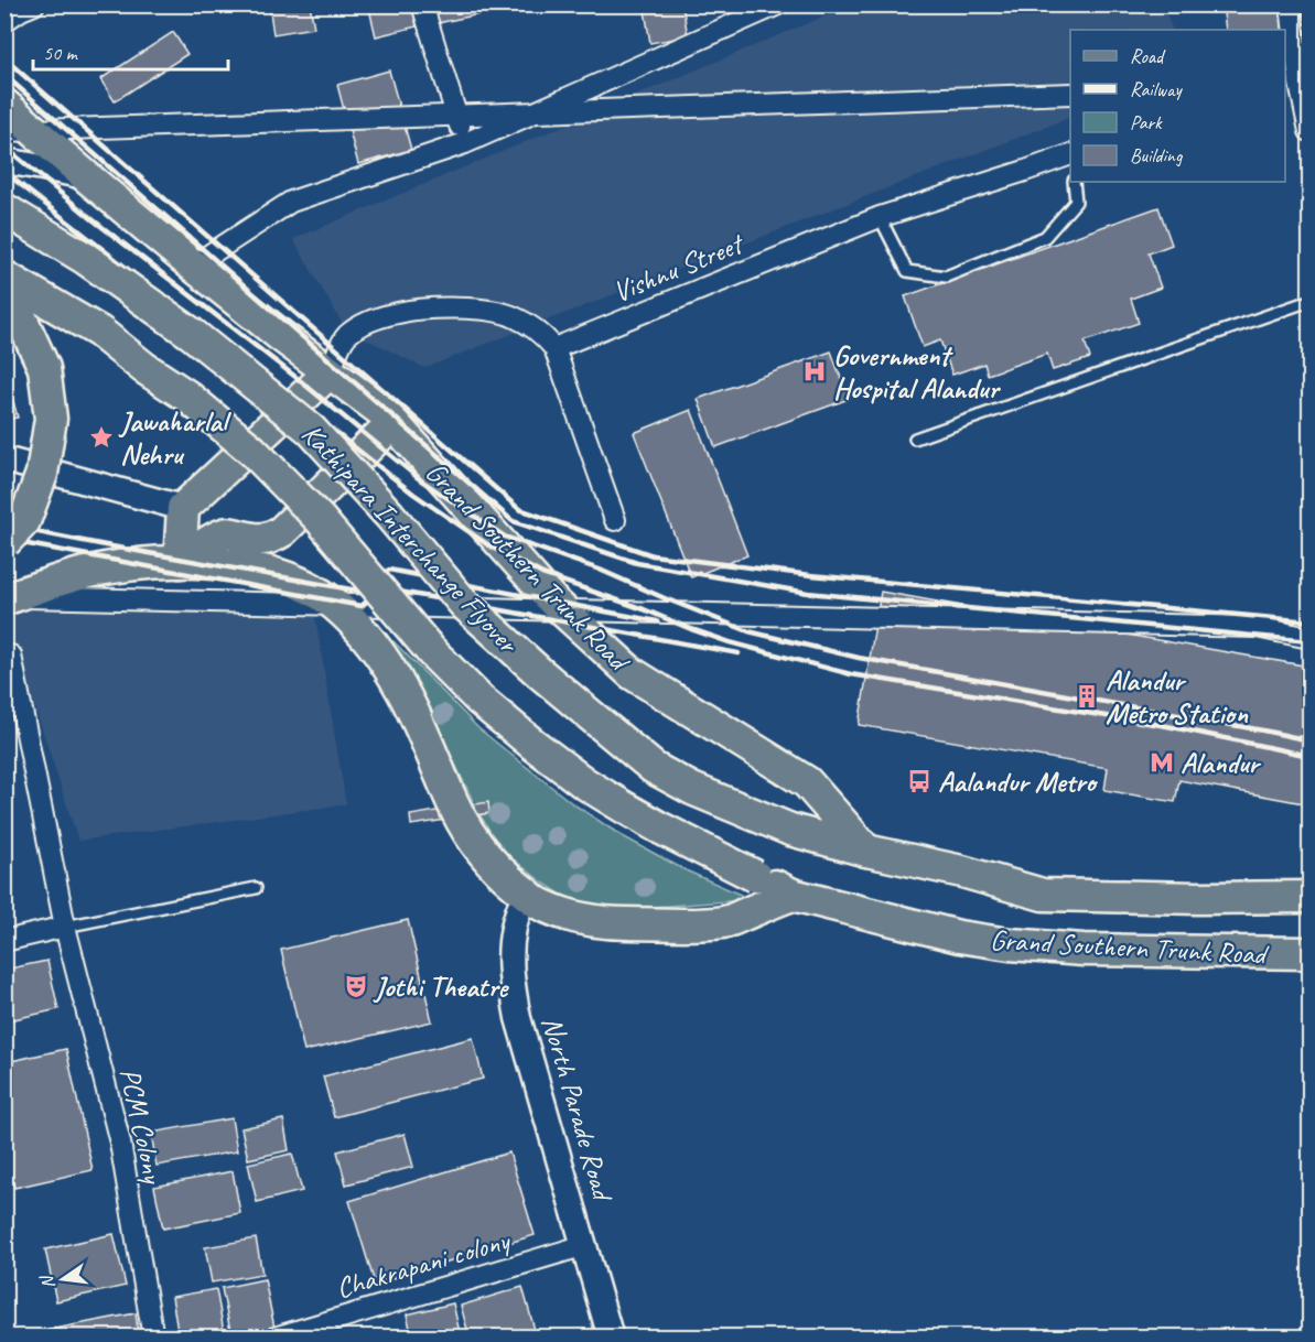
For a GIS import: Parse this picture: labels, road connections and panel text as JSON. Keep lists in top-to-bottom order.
{
  "streets": {
    "main road": ["Kathipara Interchange Flyover", "Grand Southern Trunk Road"],
    "street": [
      "Vishnu Street",
      "North Parade Road",
      "PCM Colony",
      "Chakrapani colony"
    ]
  },
  "crossings": [
    ["Kathipara Interchange Flyover", "Grand Southern Trunk Road"],
    ["North Parade Road", "Chakrapani colony"]
  ],
  "places": {
    "hospital": ["Government Hospital Alandur"],
    "place": ["Jawaharlal Nehru"],
    "building": ["Alandur Metro Station"],
    "metro station": ["Alandur"],
    "bus stop": ["Aalandur Metro"],
    "theatre": ["Jothi Theatre"]
  },
  "legend": [
    "Road",
    "Railway",
    "Park",
    "Building"
  ],
  "scale_bar": "50 m",
  "north": "left"
}
